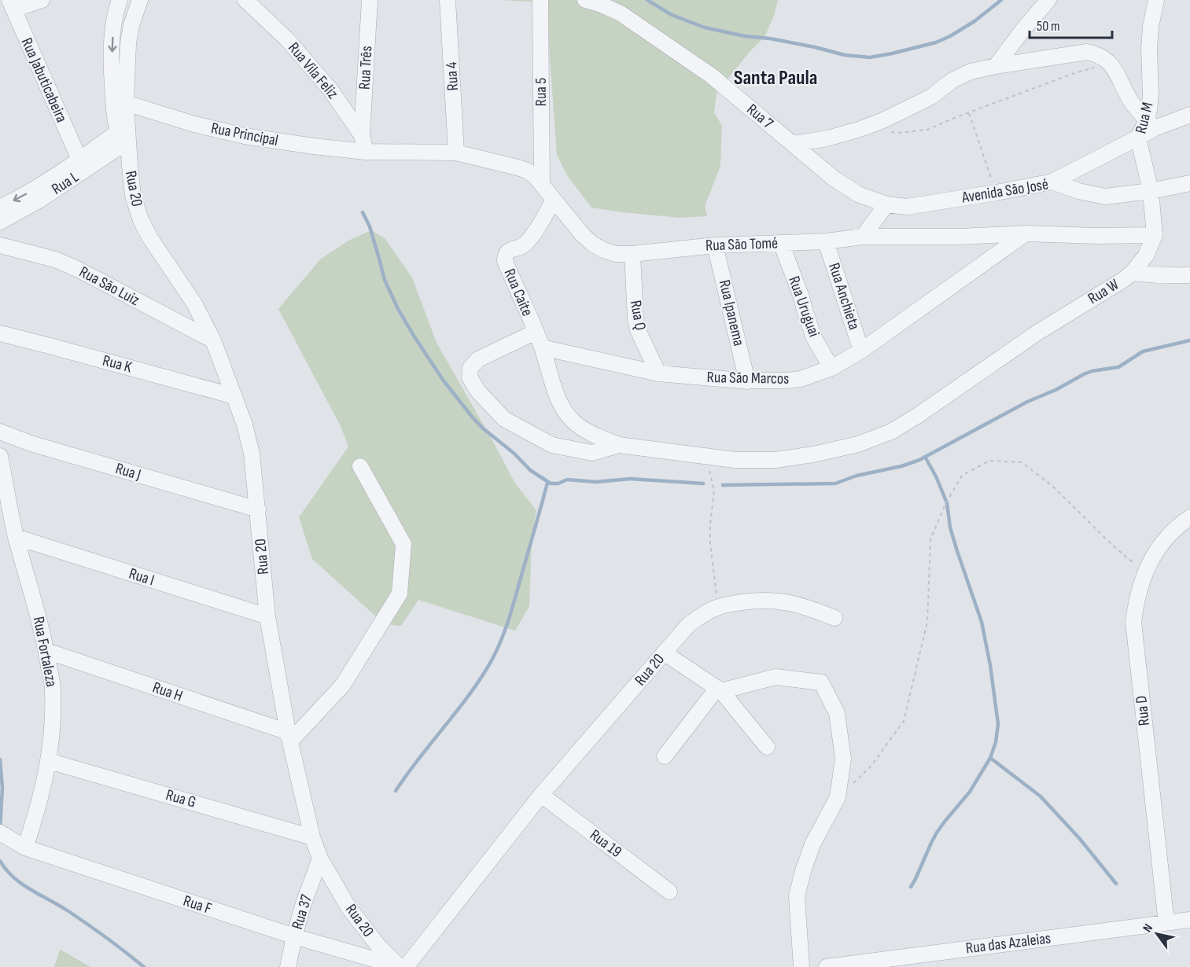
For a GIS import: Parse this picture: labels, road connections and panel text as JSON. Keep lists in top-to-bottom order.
{
  "streets": {
    "street": [
      "Rua Três",
      "Rua Vila Feliz",
      "Rua 4",
      "Rua Jabuticabeira",
      "Rua 5",
      "Rua 7",
      "Rua M",
      "Rua Principal",
      "Rua L",
      "Rua 20",
      "Avenida São José",
      "Rua São Tomé",
      "Rua São Luiz",
      "Rua W",
      "Rua Caite",
      "Rua Anchieta",
      "Rua Uruguai",
      "Rua Ipanema",
      "Rua Q",
      "Rua K",
      "Rua São Marcos",
      "Rua J",
      "Rua I",
      "Rua Fortaleza",
      "Rua H",
      "Rua D",
      "Rua G",
      "Rua 19",
      "Rua F",
      "Rua 37",
      "Rua das Azaleias"
    ]
  },
  "crossings": [
    ["Rua Três", "Rua Vila Feliz"],
    ["Rua Vila Feliz", "Rua Principal"],
    ["Rua Vila Feliz", "Rua São Tomé"],
    ["Rua 4", "Rua São Tomé"],
    ["Rua 5", "Rua São Tomé"],
    ["Rua 7", "Avenida São José"],
    ["Rua M", "Avenida São José"],
    ["Rua M", "Rua São Tomé"],
    ["Rua M", "Rua W"],
    ["Rua Principal", "Rua 20"],
    ["Rua Principal", "Rua São Tomé"],
    ["Rua L", "Rua 20"],
    ["Rua 20", "Rua São Luiz"],
    ["Rua 20", "Rua K"],
    ["Rua 20", "Rua J"],
    ["Rua 20", "Rua I"],
    ["Rua 20", "Rua H"],
    ["Rua 20", "Rua G"],
    ["Rua 20", "Rua 19"],
    ["Rua 20", "Rua F"],
    ["Rua 20", "Rua 37"],
    ["Rua São Tomé", "Rua W"],
    ["Rua São Tomé", "Rua Caite"],
    ["Rua São Tomé", "Rua Anchieta"],
    ["Rua São Tomé", "Rua Uruguai"],
    ["Rua São Tomé", "Rua Ipanema"],
    ["Rua São Tomé", "Rua Q"],
    ["Rua São Tomé", "Rua São Marcos"],
    ["Rua W", "Rua Caite"],
    ["Rua Caite", "Rua São Marcos"],
    ["Rua Anchieta", "Rua São Marcos"],
    ["Rua Uruguai", "Rua São Marcos"],
    ["Rua Ipanema", "Rua São Marcos"],
    ["Rua Q", "Rua São Marcos"],
    ["Rua I", "Rua Fortaleza"],
    ["Rua Fortaleza", "Rua H"],
    ["Rua Fortaleza", "Rua G"],
    ["Rua Fortaleza", "Rua F"],
    ["Rua D", "Rua das Azaleias"],
    ["Rua F", "Rua 37"]
  ],
  "districts": ["Santa Paula"],
  "scale_bar": "50 m",
  "north": "top left"
}
